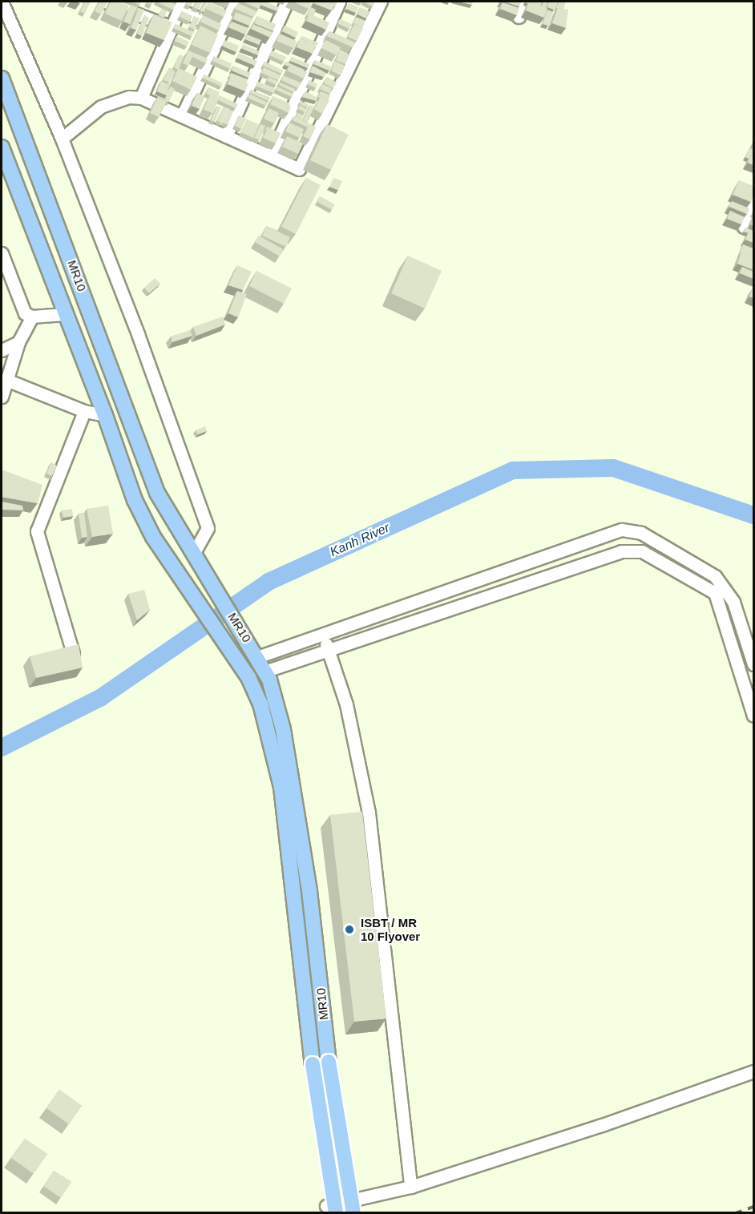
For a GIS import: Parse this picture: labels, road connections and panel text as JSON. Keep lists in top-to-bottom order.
{
  "streets": {
    "main road": ["MR10"]
  },
  "water": ["Kanh River"],
  "places": ["ISBT / MR 10 Flyover"]
}
